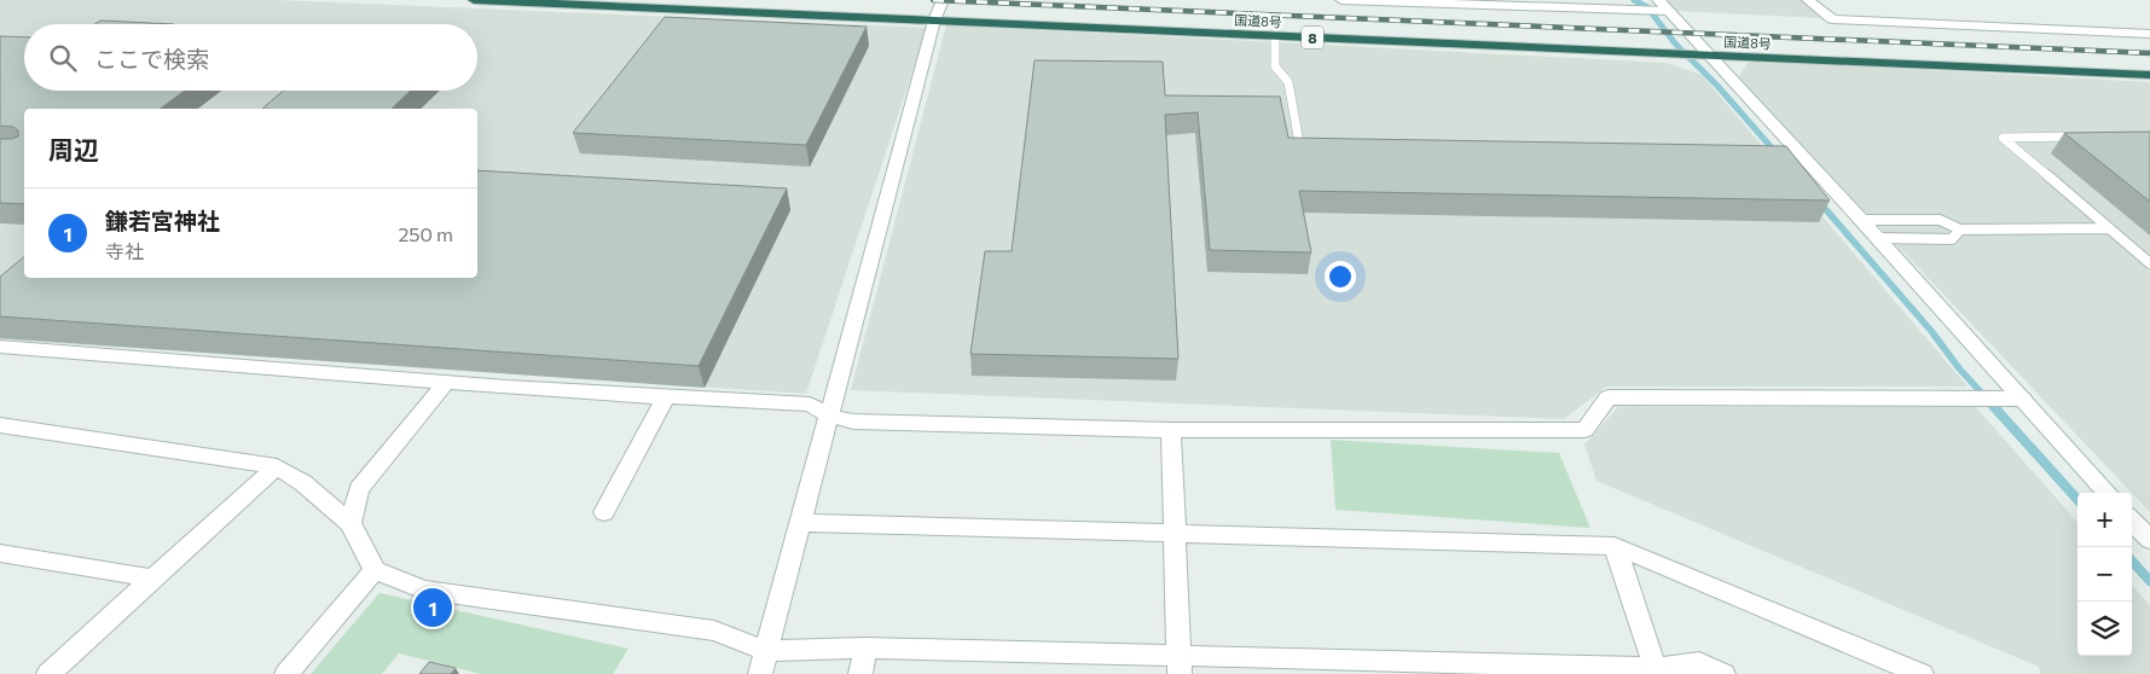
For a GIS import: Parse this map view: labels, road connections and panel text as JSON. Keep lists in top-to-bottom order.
{
  "streets": {
    "highway": ["国道8号", "8"]
  },
  "page": {
    "search": "ここで検索",
    "heading": "周辺",
    "list": [
      {
        "mark": "1",
        "name": "鎌若宮神社",
        "note": "寺社",
        "value": "250 m"
      }
    ],
    "map_buttons": ["+", "−"],
    "pins": "1"
  }
}
